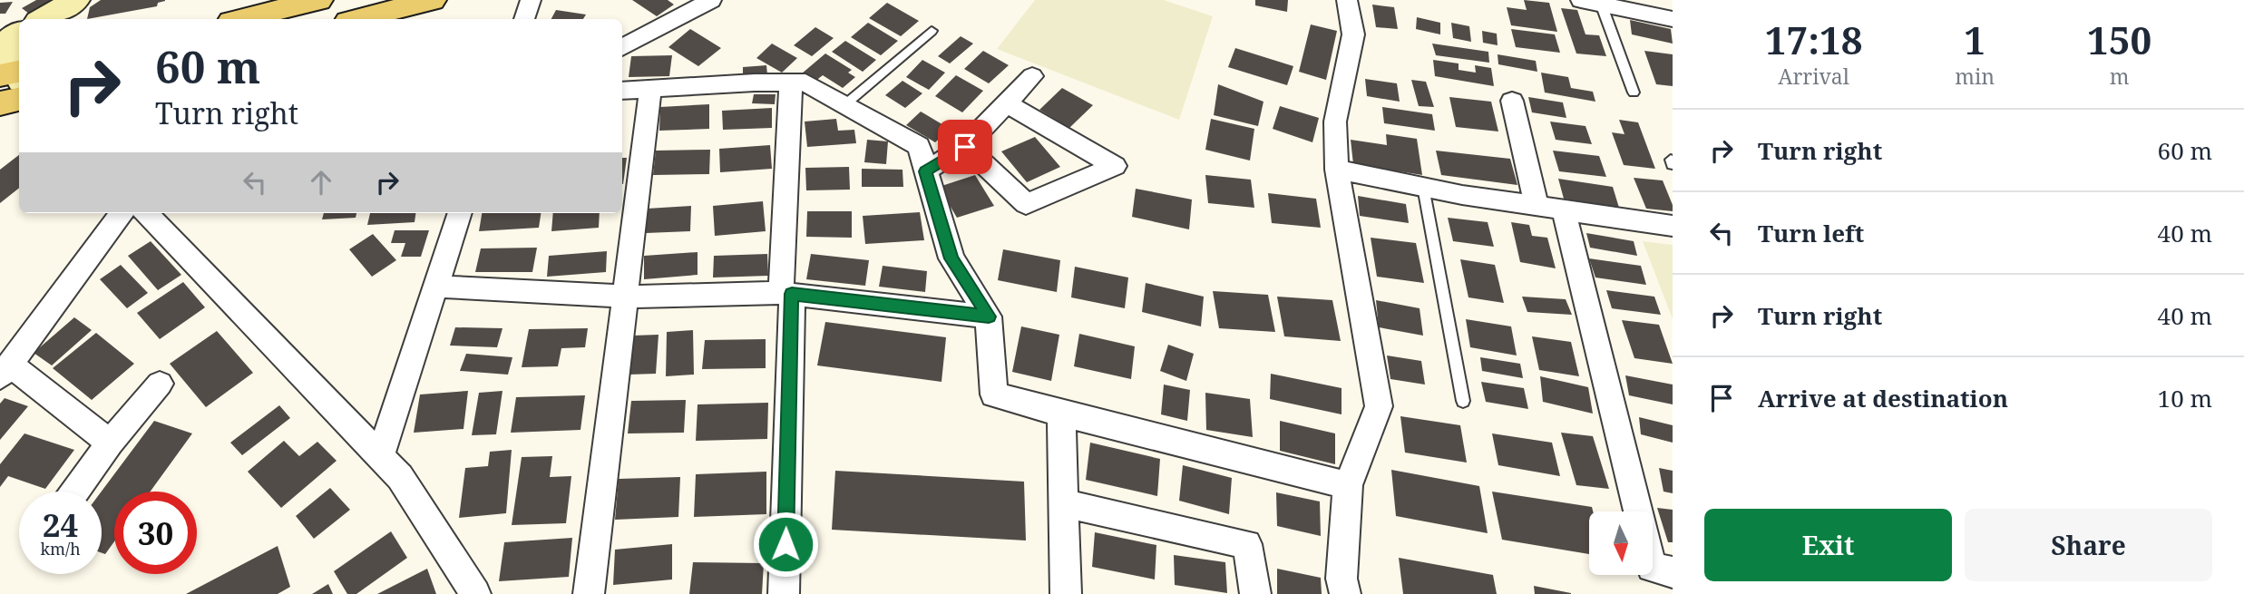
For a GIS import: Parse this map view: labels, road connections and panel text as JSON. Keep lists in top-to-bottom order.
{
  "north": "bottom",
  "page": {
    "eta": [
      "17:18",
      "Arrival",
      "1",
      "min",
      "150",
      "m"
    ],
    "turn": ["60 m", "Turn right"],
    "list": [
      {
        "name": "Turn right",
        "value": "60 m"
      },
      {
        "name": "Turn left",
        "value": "40 m"
      },
      {
        "name": "Turn right",
        "value": "40 m"
      },
      {
        "name": "Arrive at destination",
        "value": "10 m"
      }
    ],
    "speed": "24 km/h",
    "limit": "30",
    "buttons": ["Exit", "Share"]
  }
}
